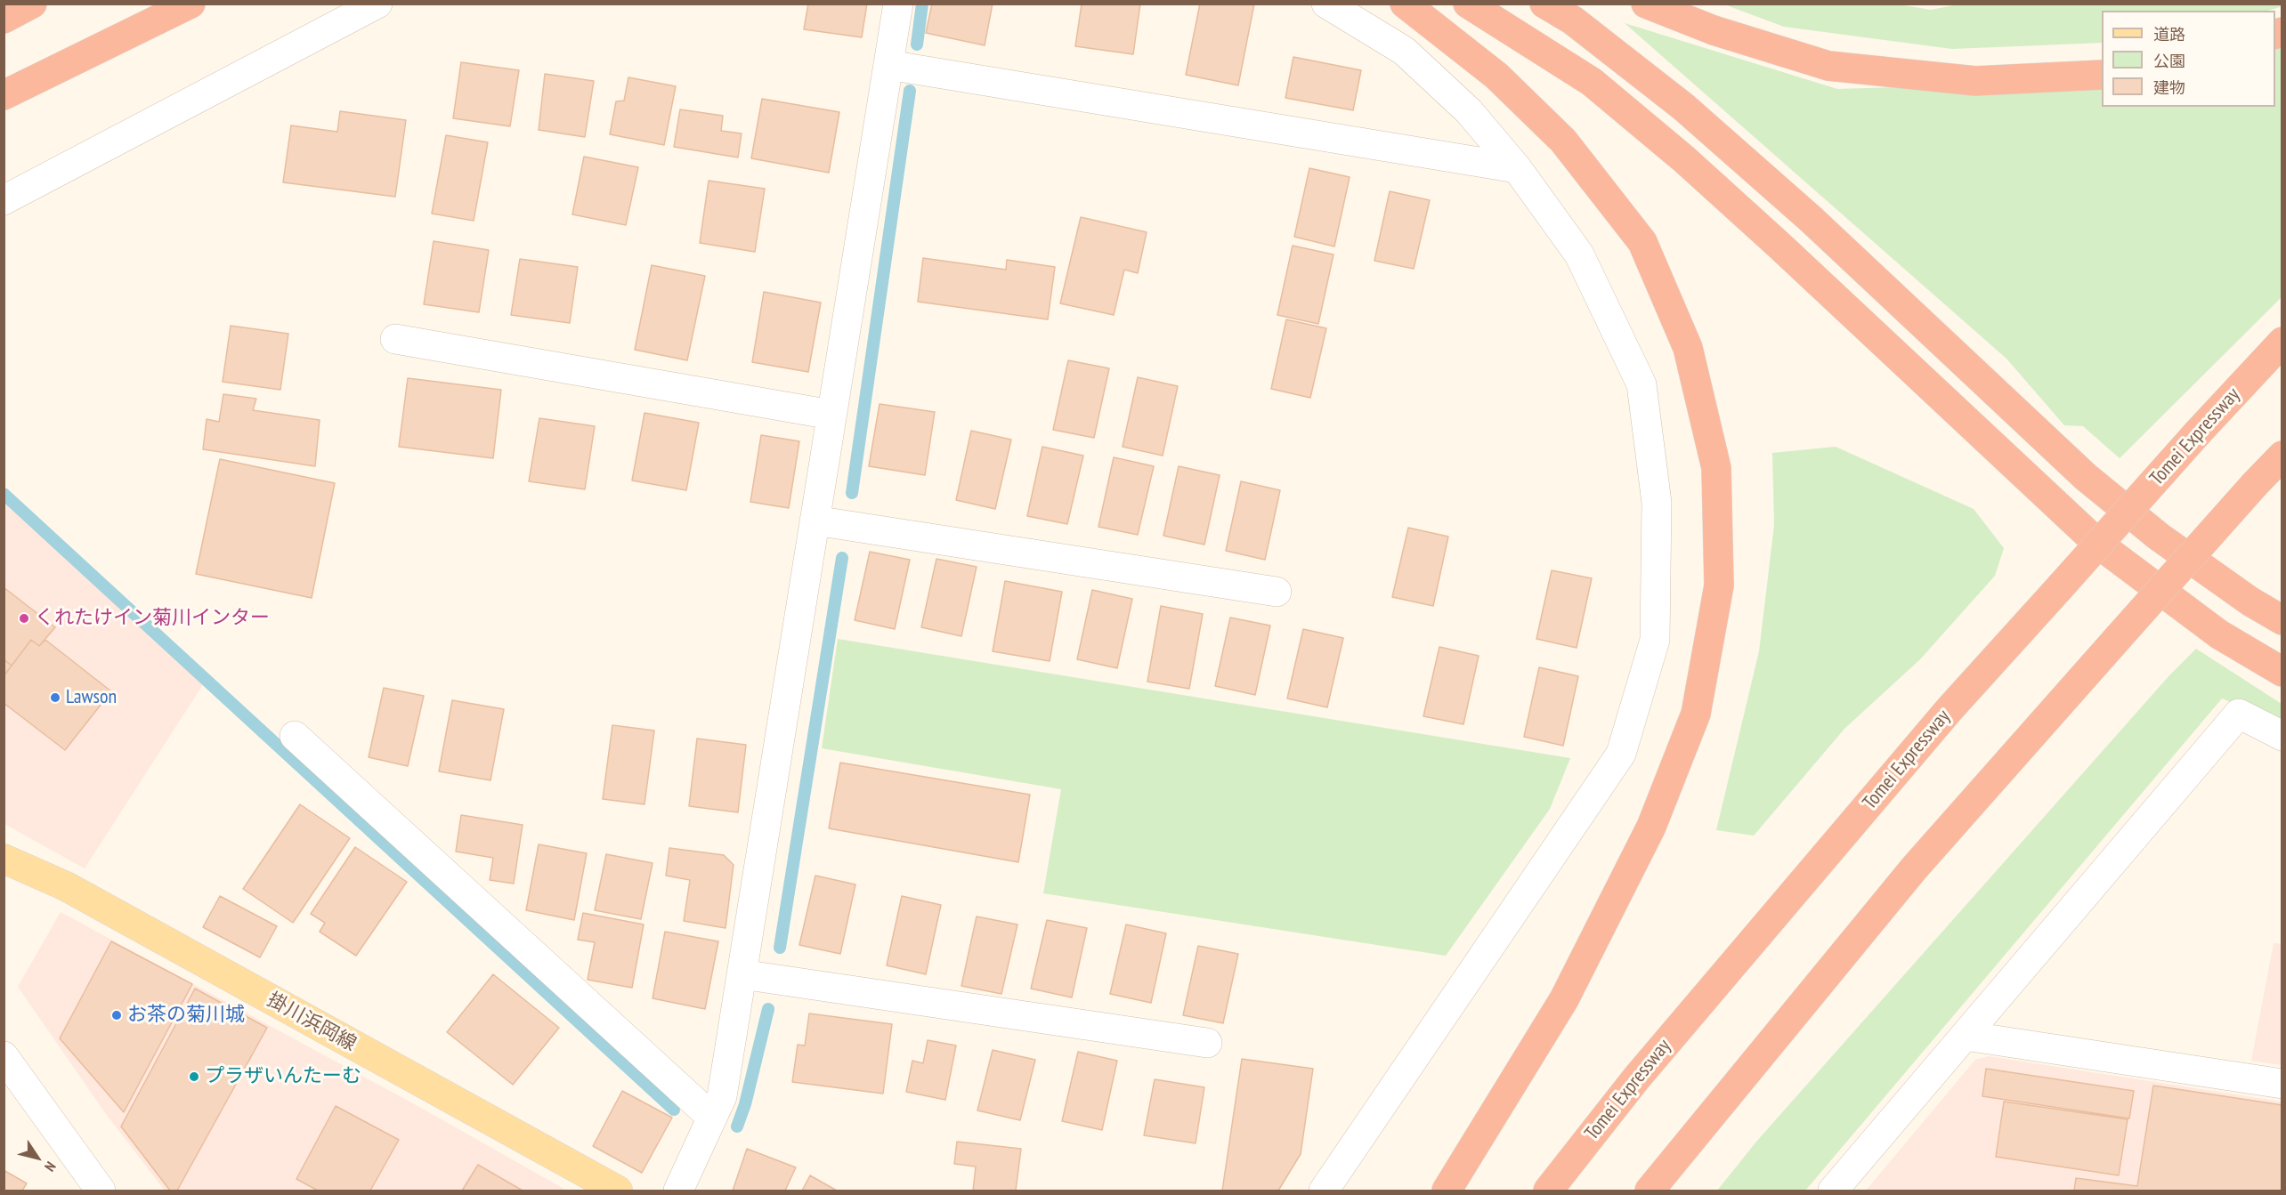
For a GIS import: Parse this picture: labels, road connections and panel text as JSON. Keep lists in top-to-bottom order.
{
  "streets": {
    "highway": ["Tomei Expressway"],
    "main road": ["掛川浜岡線"]
  },
  "places": [
    "くれたけイン菊川インター",
    "Lawson",
    "お茶の菊川城",
    "プラザいんたーむ"
  ],
  "legend": ["道路", "公園", "建物"],
  "north": "bottom right"
}
